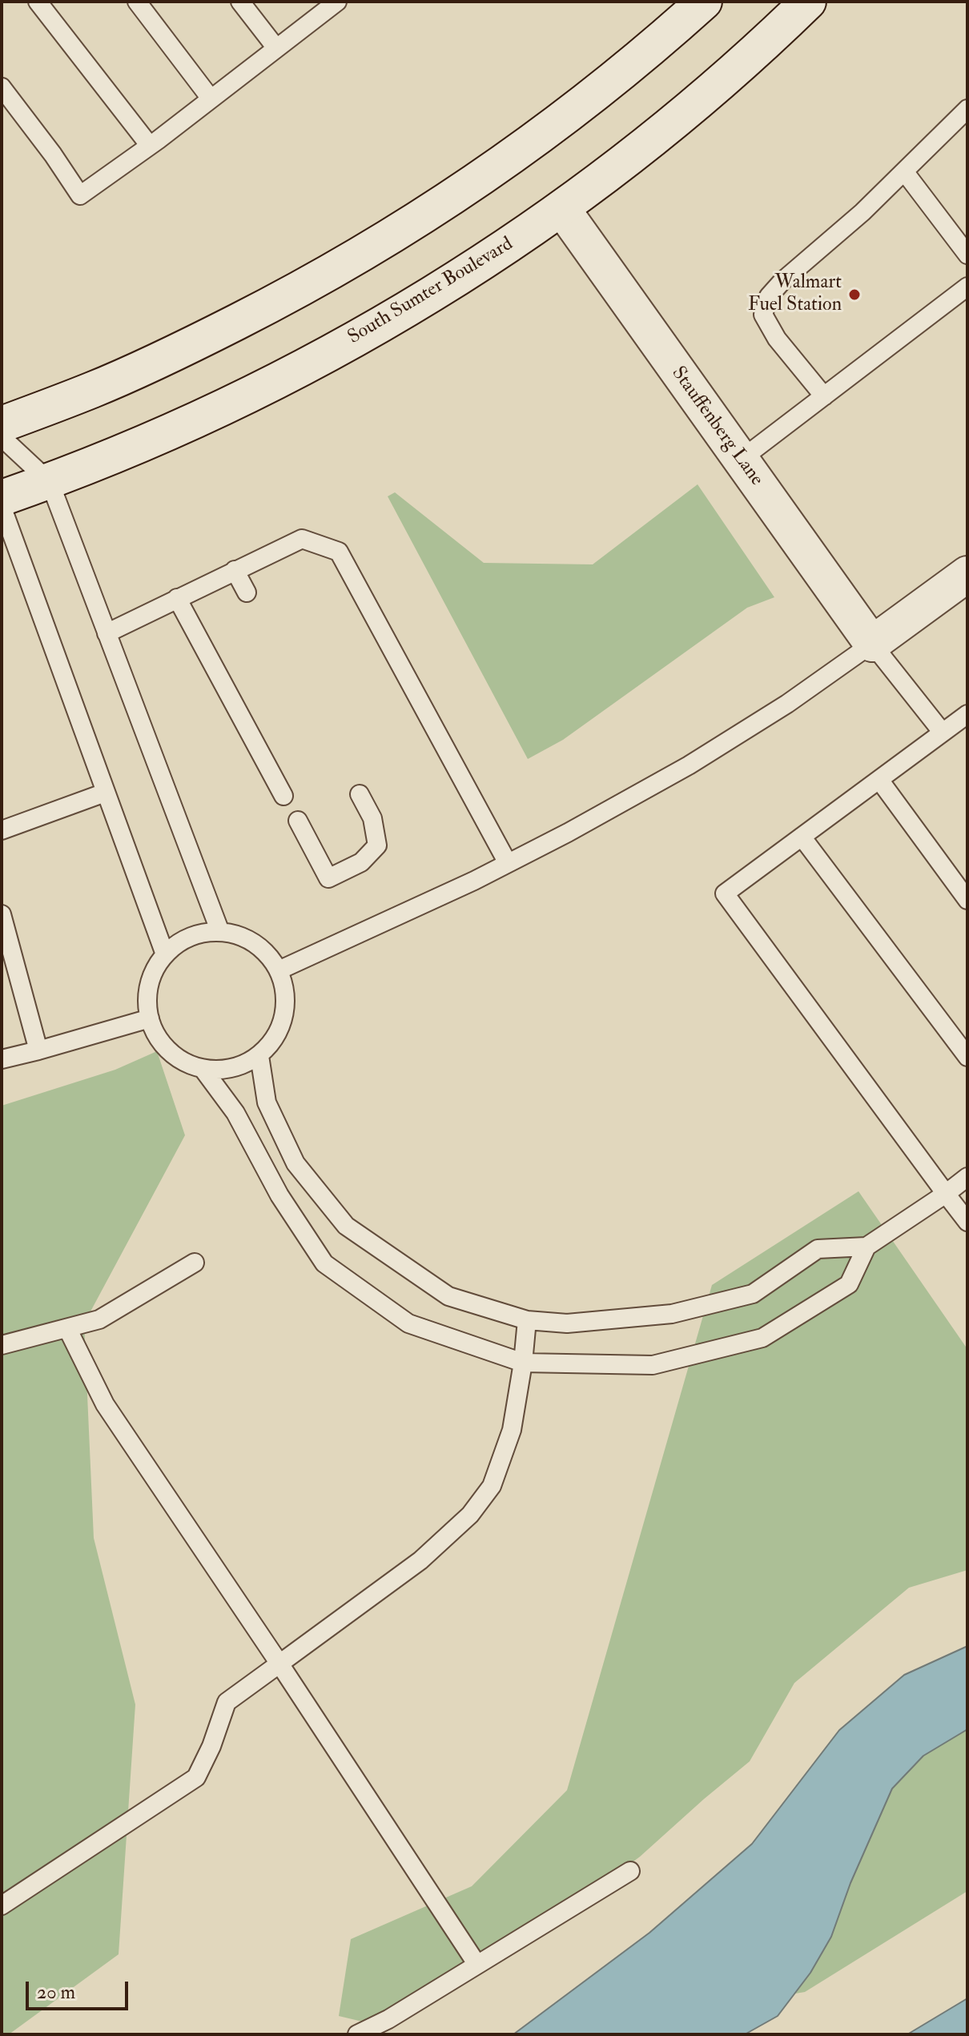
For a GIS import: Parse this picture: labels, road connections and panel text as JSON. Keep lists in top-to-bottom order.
{
  "streets": {
    "main road": ["South Sumter Boulevard", "Stauffenberg Lane"]
  },
  "crossings": [
    ["South Sumter Boulevard", "Stauffenberg Lane"]
  ],
  "places": ["Walmart Fuel Station"],
  "scale_bar": "20 m"
}
